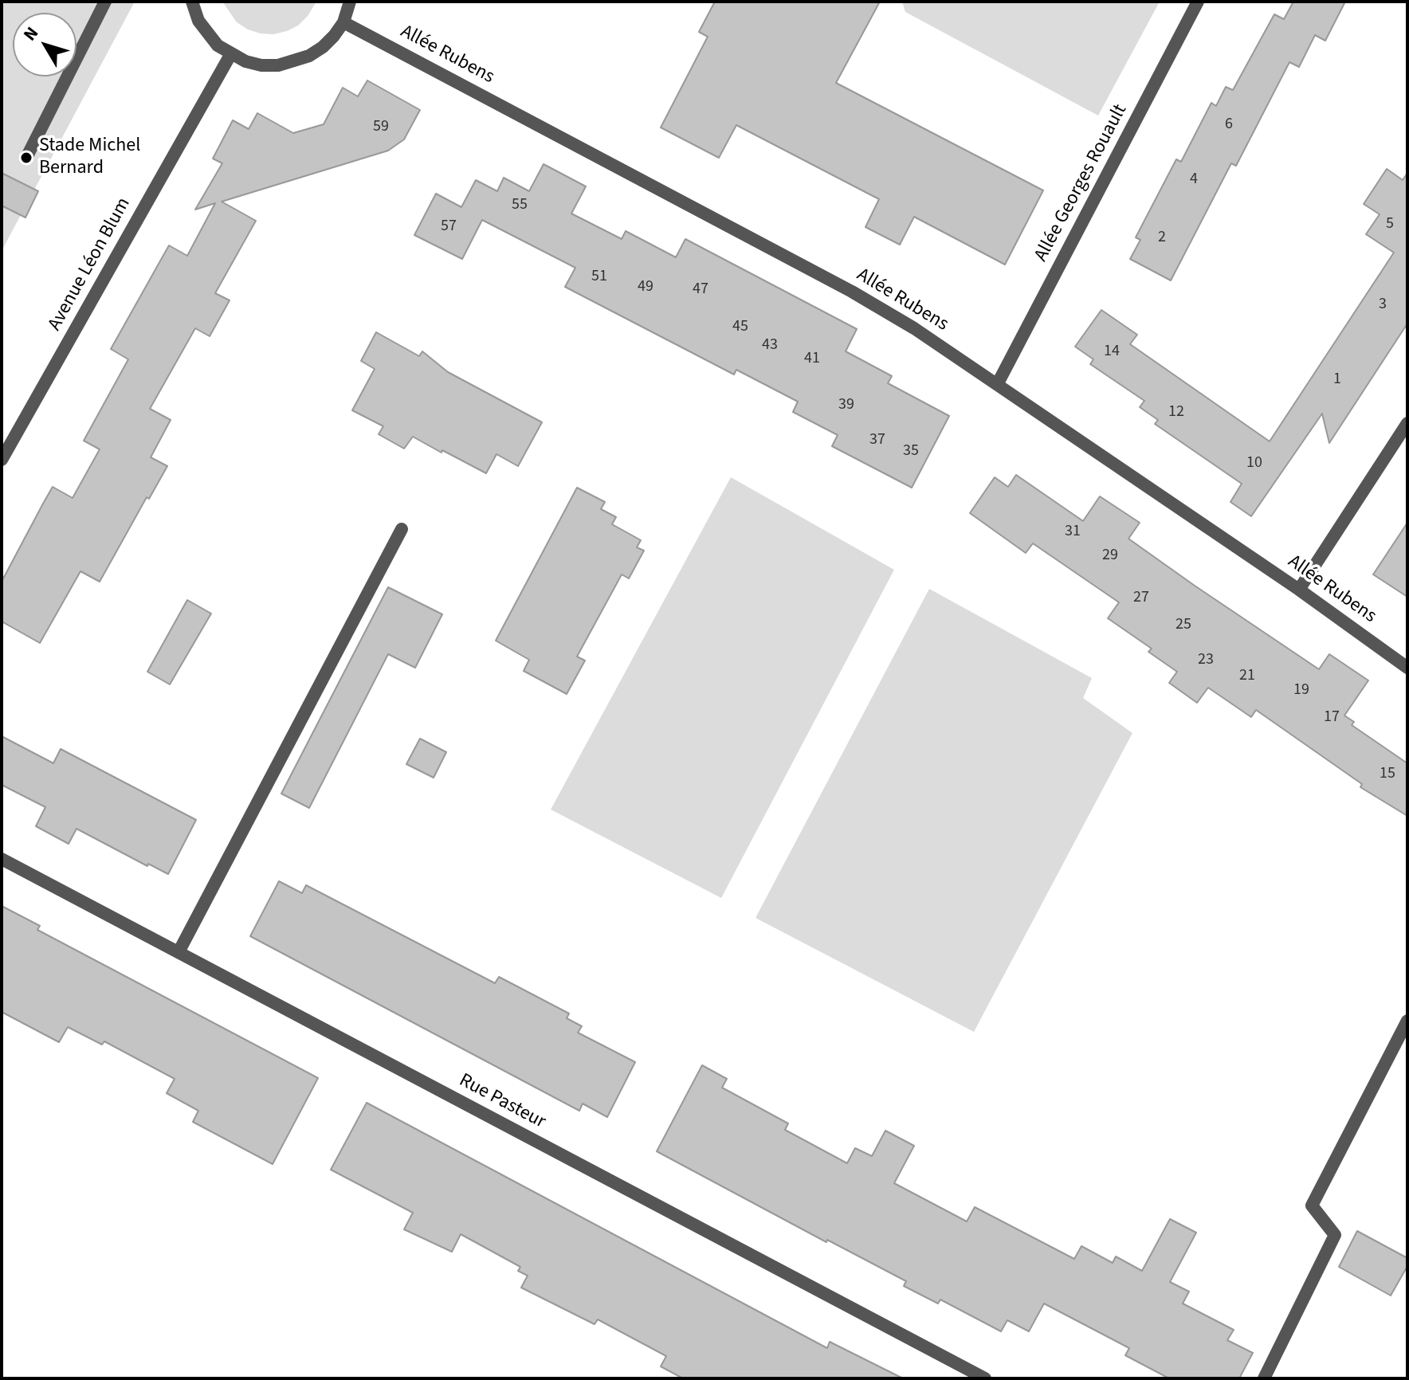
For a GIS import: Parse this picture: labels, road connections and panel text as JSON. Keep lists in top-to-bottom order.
{
  "streets": {
    "street": [
      "Allée Rubens",
      "Allée Georges Rouault",
      "Avenue Léon Blum",
      "Rue Pasteur"
    ]
  },
  "crossings": [
    ["Allée Rubens", "Allée Georges Rouault"]
  ],
  "places": ["Stade Michel Bernard"],
  "house_numbers": [
    "6",
    "59",
    "4",
    "55",
    "5",
    "57",
    "2",
    "51",
    "49",
    "47",
    "3",
    "45",
    "43",
    "14",
    "41",
    "1",
    "39",
    "12",
    "37",
    "35",
    "10",
    "31",
    "29",
    "27",
    "25",
    "23",
    "21",
    "19",
    "17",
    "15"
  ],
  "north": "top left"
}
